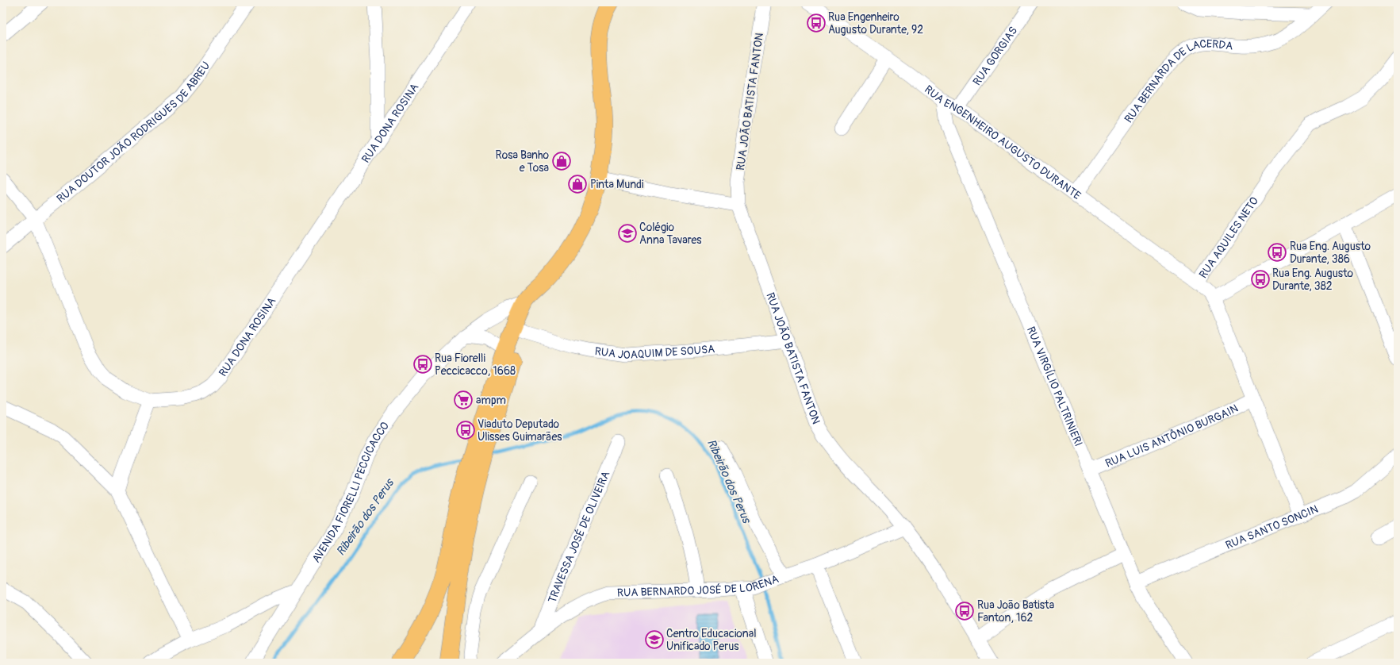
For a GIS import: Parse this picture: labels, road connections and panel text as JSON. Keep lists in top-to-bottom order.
{
  "streets": {
    "main road": ["AVENIDA FIORELLI PECCICACCO"],
    "street": [
      "RUA GORGIAS",
      "RUA BERNARDA DE LACERDA",
      "RUA JOÃO BATISTA FANTON",
      "RUA DONA ROSINA",
      "RUA DOUTOR JOÃO RODRIGUES DE ABREU",
      "RUA ENGENHEIRO AUGUSTO DURANTE",
      "RUA AQUILES NETO",
      "RUA JOAQUIM DE SOUSA",
      "RUA VIRGÍLIO PALTRINIERI",
      "RUA LUIS ANTÔNIO BURGAIN",
      "RUA SANTO SONCIN",
      "TRAVESSA JOSÉ DE OLIVEIRA",
      "RUA BERNARDO JOSÉ DE LORENA"
    ]
  },
  "crossings": [
    ["RUA GORGIAS", "RUA ENGENHEIRO AUGUSTO DURANTE"],
    ["RUA BERNARDA DE LACERDA", "RUA ENGENHEIRO AUGUSTO DURANTE"],
    ["RUA JOÃO BATISTA FANTON", "RUA JOAQUIM DE SOUSA"],
    ["RUA JOÃO BATISTA FANTON", "RUA BERNARDO JOSÉ DE LORENA"],
    ["RUA DONA ROSINA", "RUA DOUTOR JOÃO RODRIGUES DE ABREU"],
    ["RUA ENGENHEIRO AUGUSTO DURANTE", "RUA AQUILES NETO"],
    ["RUA ENGENHEIRO AUGUSTO DURANTE", "RUA VIRGÍLIO PALTRINIERI"],
    ["RUA AQUILES NETO", "RUA LUIS ANTÔNIO BURGAIN"],
    ["RUA AQUILES NETO", "RUA SANTO SONCIN"],
    ["RUA JOAQUIM DE SOUSA", "AVENIDA FIORELLI PECCICACCO"],
    ["RUA VIRGÍLIO PALTRINIERI", "RUA LUIS ANTÔNIO BURGAIN"],
    ["RUA VIRGÍLIO PALTRINIERI", "RUA SANTO SONCIN"],
    ["TRAVESSA JOSÉ DE OLIVEIRA", "RUA BERNARDO JOSÉ DE LORENA"]
  ],
  "water": ["Ribeirão dos Perus"],
  "places": {
    "bus stop": [
      "Rua Engenheiro Augusto Durante, 92",
      "Rua Eng. Augusto Durante, 386",
      "Rua Eng. Augusto Durante, 382",
      "Rua Fiorelli Peccicacco, 1668",
      "Viaduto Deputado Ulisses Guimarães",
      "Rua João Batista Fanton, 162"
    ],
    "shop": ["Rosa Banho e Tosa", "Pinta Mundi"],
    "school or university": ["Colégio Anna Tavares", "Centro Educacional Unificado Perus"],
    "supermarket": ["ampm"]
  }
}
